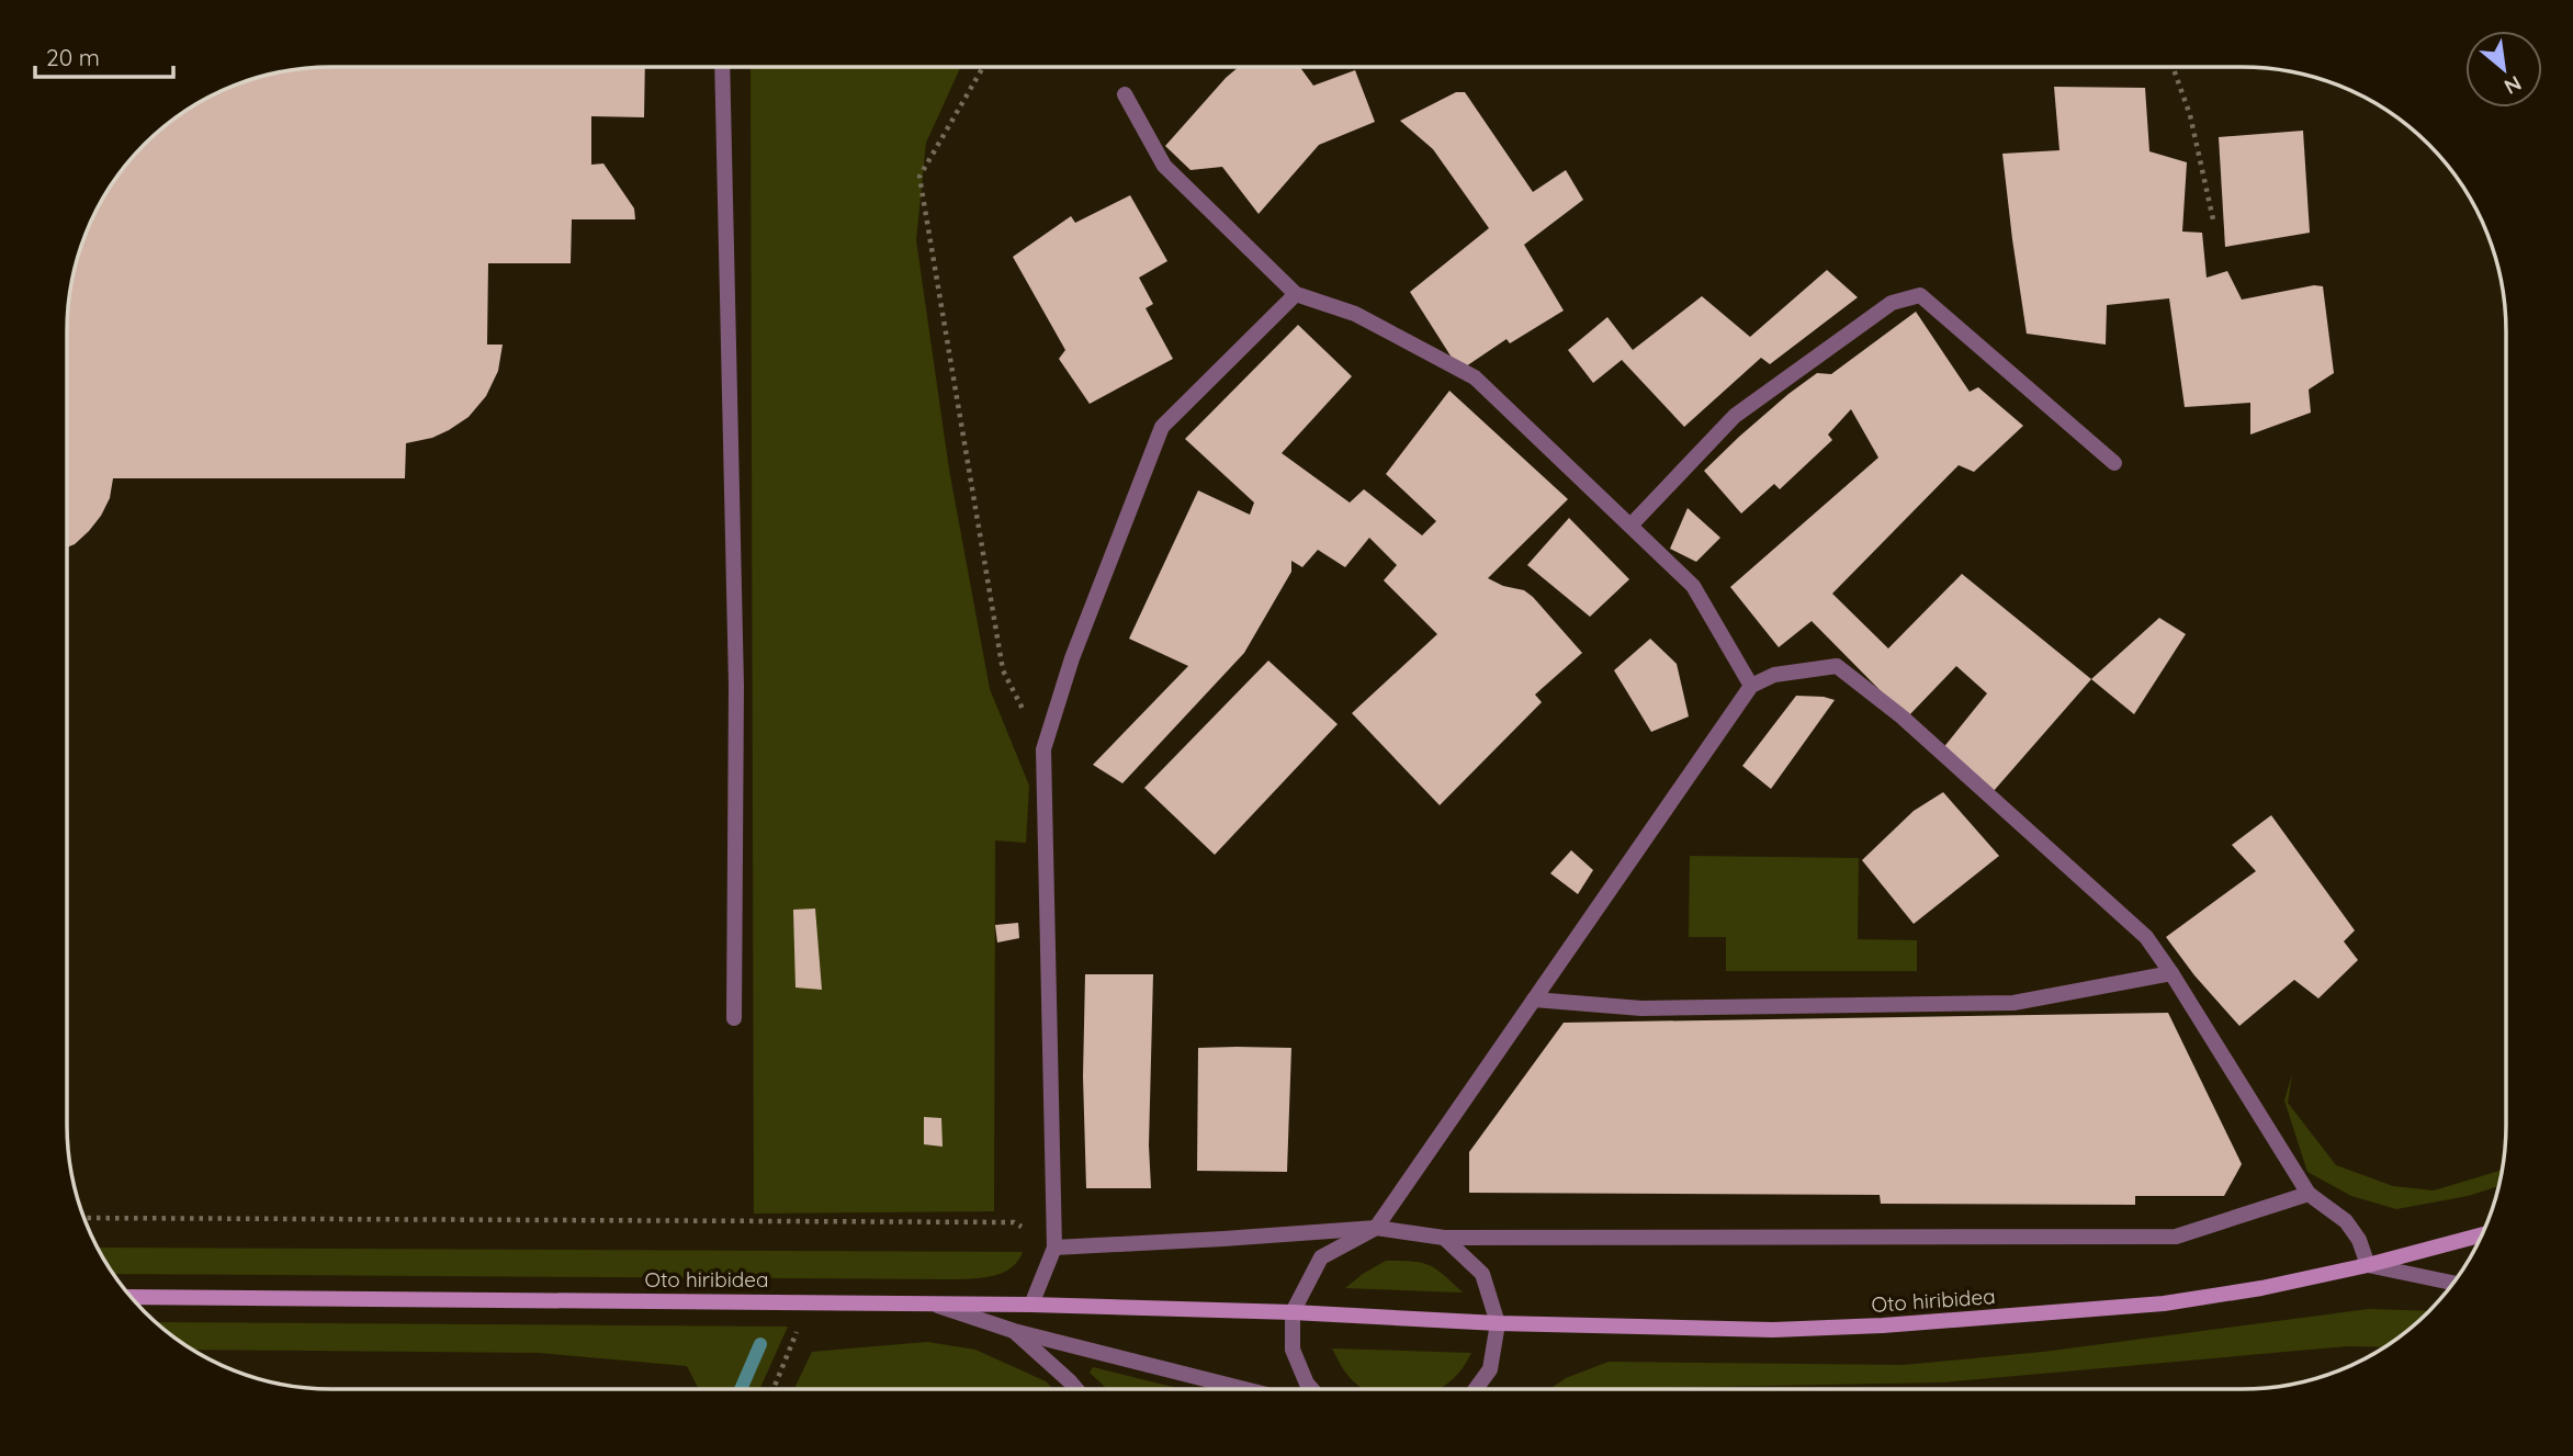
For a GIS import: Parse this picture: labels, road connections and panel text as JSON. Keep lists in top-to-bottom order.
{
  "streets": {
    "street": ["Oto hiribidea"]
  },
  "scale_bar": "20 m",
  "north": "bottom right"
}
